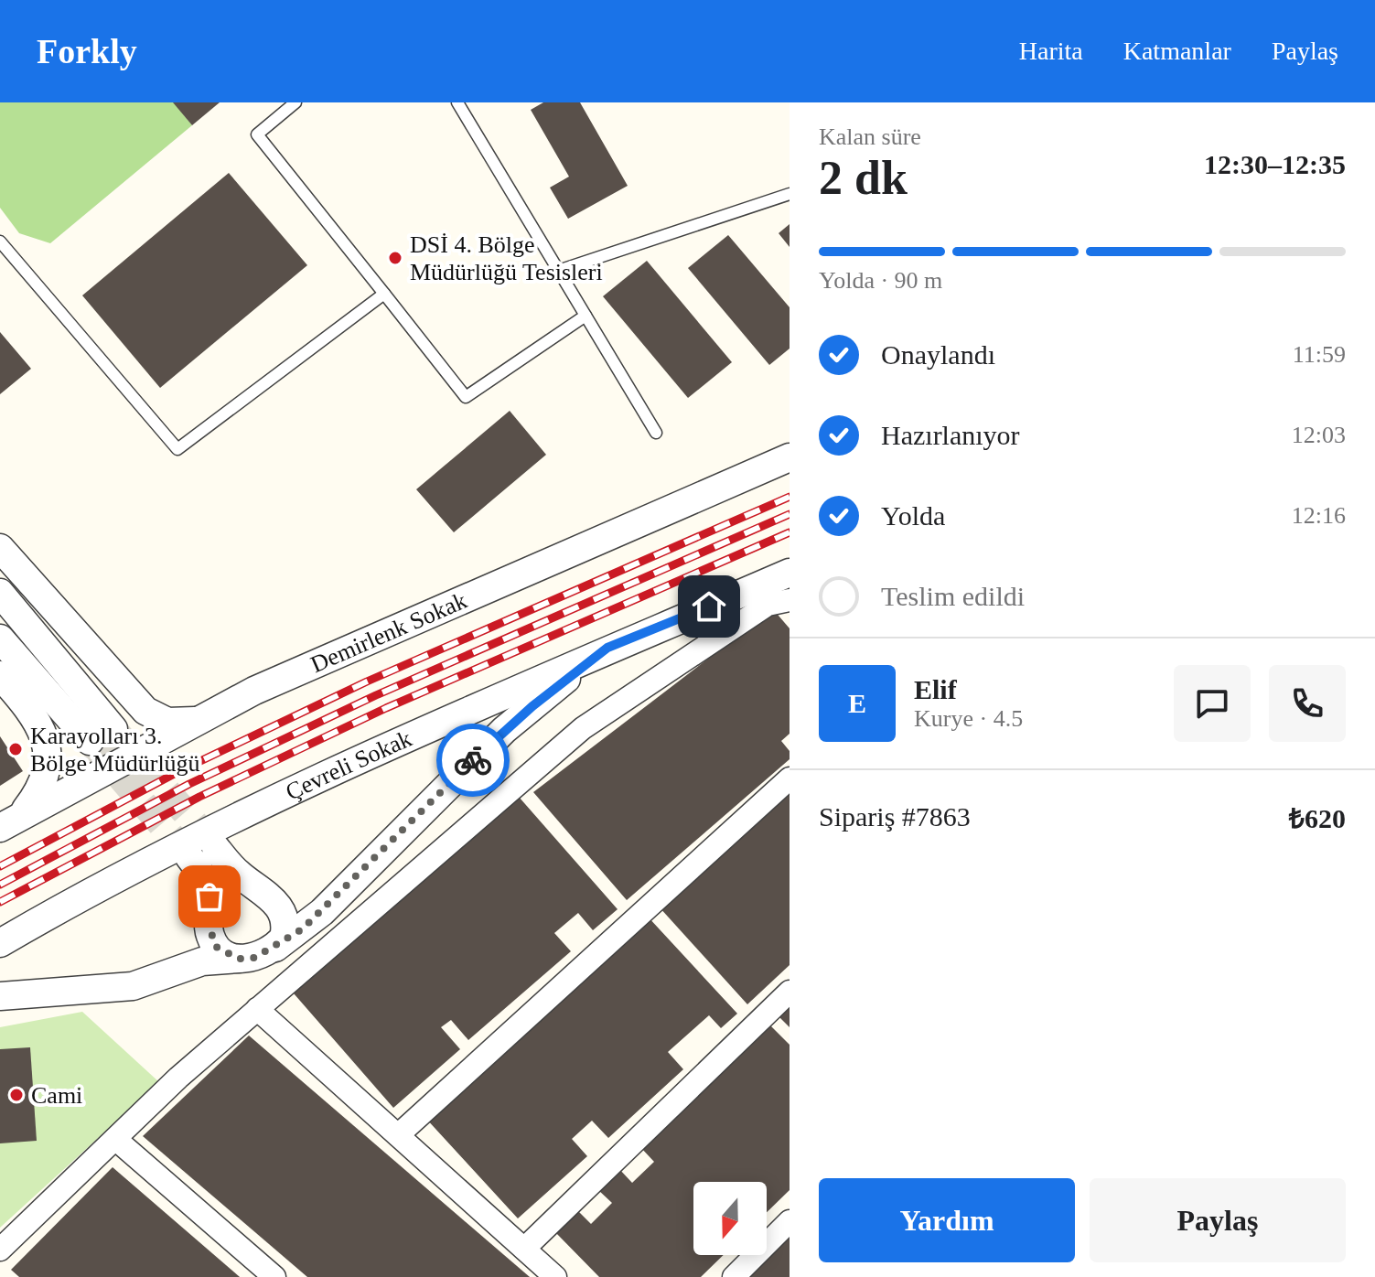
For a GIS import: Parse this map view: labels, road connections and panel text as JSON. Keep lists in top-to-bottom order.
{
  "streets": {
    "street": ["Demirlenk Sokak", "Çevreli Sokak"]
  },
  "places": ["DSİ 4. Bölge Müdürlüğü Tesisleri", "Karayolları 3. Bölge Müdürlüğü", "Cami"],
  "north": "bottom",
  "page": {
    "header": "Forkly",
    "nav": ["Harita", "Katmanlar", "Paylaş"],
    "heading": ["2 dk", "Kalan süre", "12:30–12:35"],
    "panel": [
      "Elif",
      "Kurye · 4.5",
      "Sipariş #7863",
      "₺620"
    ],
    "bar": "Yolda · 90 m",
    "list": [
      ["Onaylandı", "11:59"],
      ["Hazırlanıyor", "12:03"],
      ["Yolda", "12:16"],
      "Teslim edildi"
    ],
    "round": "E",
    "buttons": ["Yardım", "Paylaş"]
  }
}
